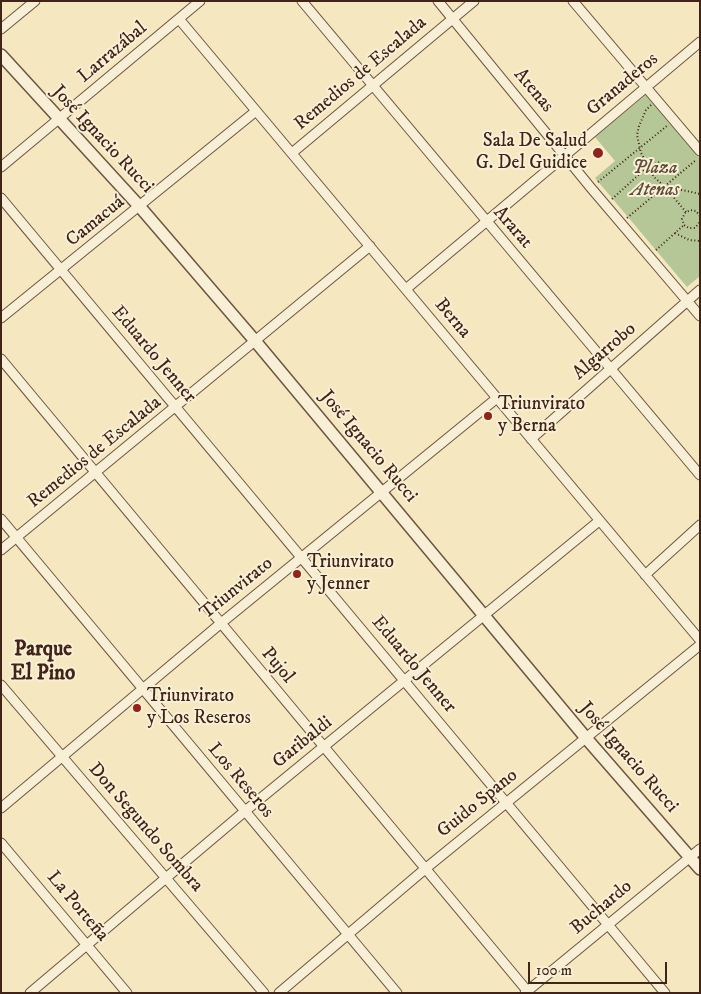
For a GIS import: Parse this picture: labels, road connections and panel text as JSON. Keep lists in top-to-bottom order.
{
  "streets": {
    "street": [
      "Larrazábal",
      "Remedios de Escalada",
      "Granaderos",
      "Atenas",
      "José Ignacio Rucci",
      "Camacuá",
      "Ararat",
      "Berna",
      "Algarrobo",
      "Eduardo Jenner",
      "Triunvirato",
      "Pujol",
      "Garibaldi",
      "Los Reseros",
      "Guido Spano",
      "Don Segundo Sombra",
      "La Porteña",
      "Buchardo"
    ]
  },
  "crossings": [
    ["Larrazábal", "José Ignacio Rucci"],
    ["Larrazábal", "Berna"],
    ["Remedios de Escalada", "Atenas"],
    ["Remedios de Escalada", "José Ignacio Rucci"],
    ["Remedios de Escalada", "Ararat"],
    ["Remedios de Escalada", "Berna"],
    ["Remedios de Escalada", "Eduardo Jenner"],
    ["Remedios de Escalada", "Pujol"],
    ["Remedios de Escalada", "Los Reseros"],
    ["Granaderos", "Atenas"],
    ["Granaderos", "Ararat"],
    ["Granaderos", "Berna"],
    ["Atenas", "Algarrobo"],
    ["José Ignacio Rucci", "Camacuá"],
    ["José Ignacio Rucci", "Triunvirato"],
    ["José Ignacio Rucci", "Garibaldi"],
    ["José Ignacio Rucci", "Guido Spano"],
    ["José Ignacio Rucci", "Buchardo"],
    ["Camacuá", "Berna"],
    ["Camacuá", "Eduardo Jenner"],
    ["Ararat", "Algarrobo"],
    ["Berna", "Algarrobo"],
    ["Berna", "Triunvirato"],
    ["Berna", "Garibaldi"],
    ["Eduardo Jenner", "Triunvirato"],
    ["Eduardo Jenner", "Garibaldi"],
    ["Eduardo Jenner", "Guido Spano"],
    ["Eduardo Jenner", "Buchardo"],
    ["Triunvirato", "Pujol"],
    ["Triunvirato", "Los Reseros"],
    ["Triunvirato", "Don Segundo Sombra"],
    ["Pujol", "Garibaldi"],
    ["Pujol", "Guido Spano"],
    ["Pujol", "Buchardo"],
    ["Garibaldi", "Los Reseros"],
    ["Garibaldi", "Don Segundo Sombra"],
    ["Garibaldi", "La Porteña"],
    ["Los Reseros", "Guido Spano"]
  ],
  "districts": ["Parque El Pino"],
  "parks": ["Plaza Atenas"],
  "places": [
    "Sala De Salud G. Del Guidice",
    "Triunvirato y Berna",
    "Triunvirato y Jenner",
    "Triunvirato y Los Reseros"
  ],
  "scale_bar": "100 m"
}
